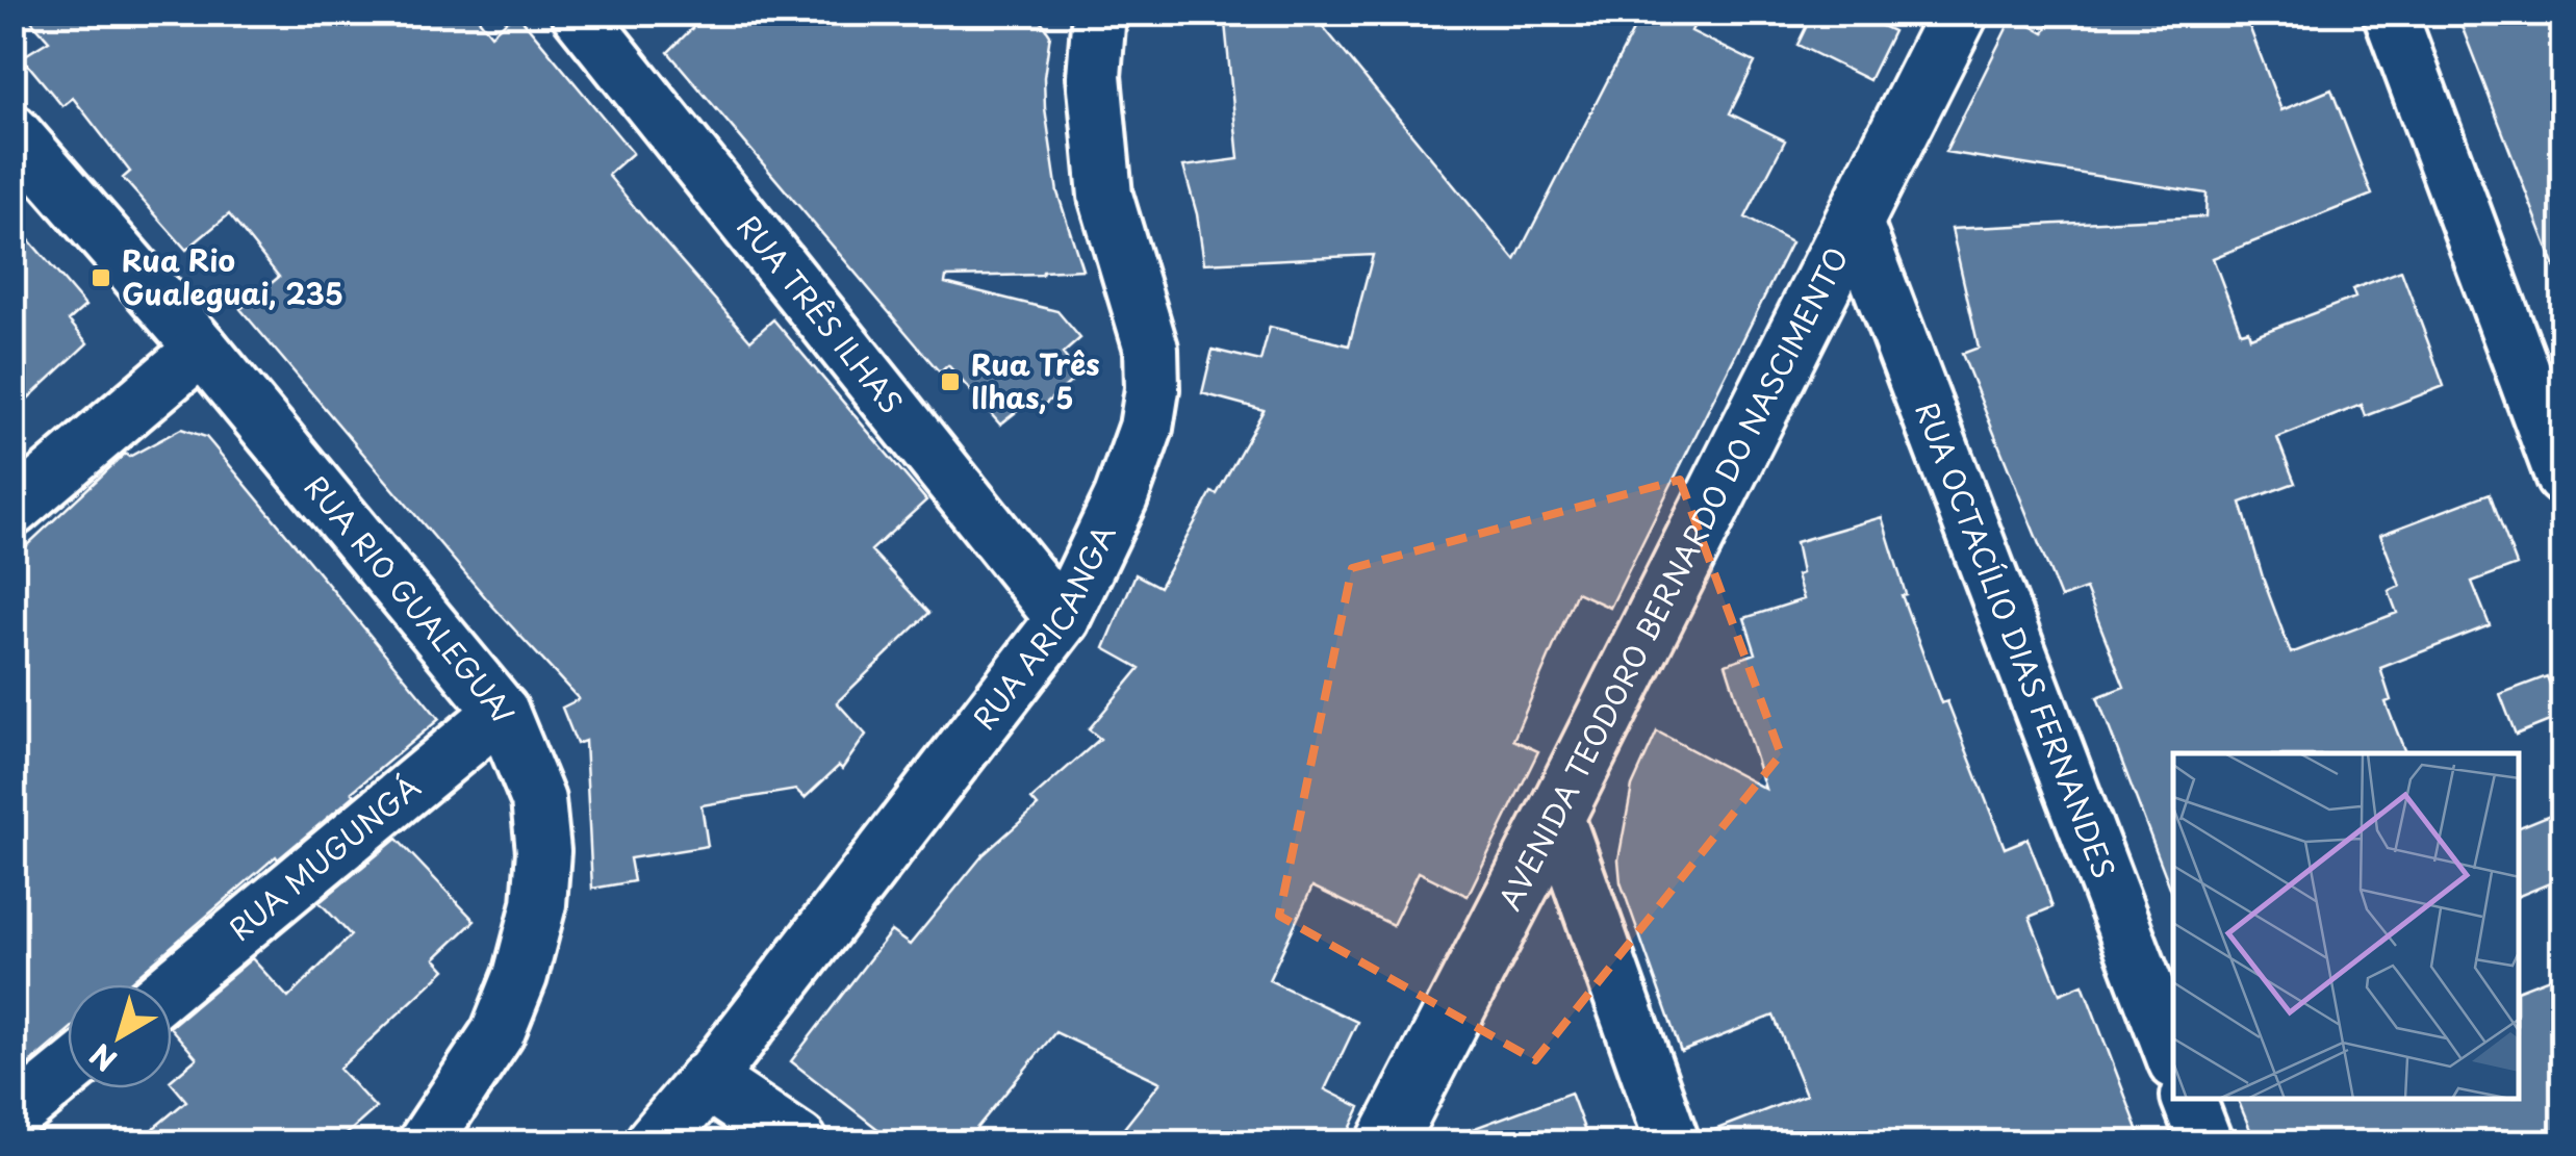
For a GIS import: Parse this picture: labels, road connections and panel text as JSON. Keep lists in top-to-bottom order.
{
  "streets": {
    "street": [
      "RUA TRÊS ILHAS",
      "AVENIDA TEODORO BERNARDO DO NASCIMENTO",
      "RUA RIO GUALEGUAI",
      "RUA ARICANGA",
      "RUA OCTACÍLIO DIAS FERNANDES",
      "RUA MUGUNGÁ"
    ]
  },
  "crossings": [
    ["RUA TRÊS ILHAS", "RUA ARICANGA"],
    ["AVENIDA TEODORO BERNARDO DO NASCIMENTO", "RUA OCTACÍLIO DIAS FERNANDES"],
    ["RUA RIO GUALEGUAI", "RUA MUGUNGÁ"]
  ],
  "places": {
    "transit": ["Rua Rio Gualeguai, 235", "Rua Três Ilhas, 5"]
  },
  "north": "bottom left"
}
